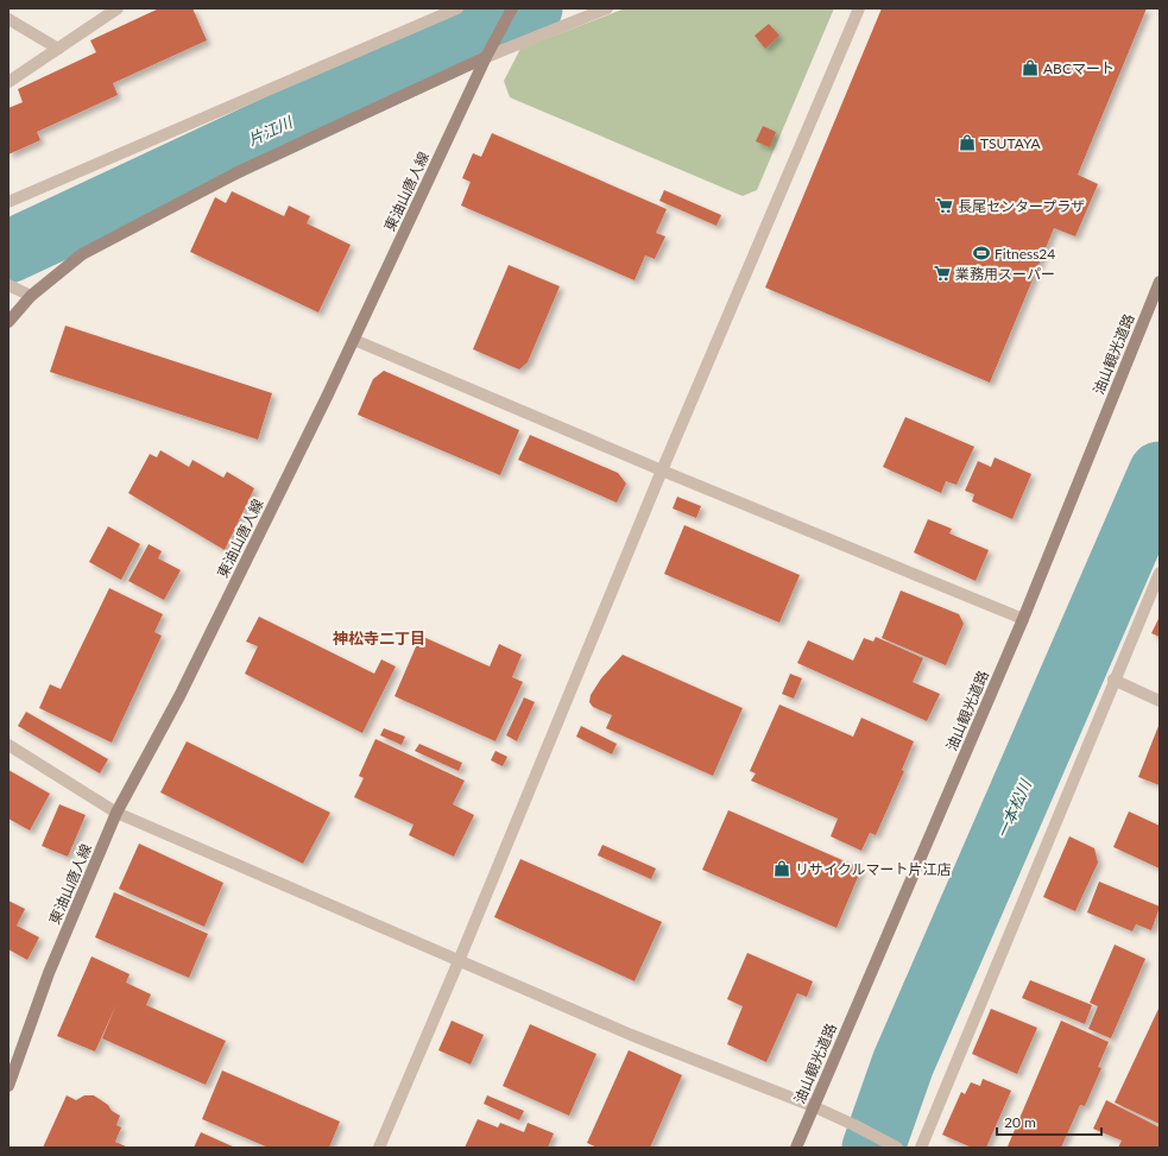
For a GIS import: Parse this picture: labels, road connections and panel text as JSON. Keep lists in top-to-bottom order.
{
  "streets": {
    "street": ["東油山唐人線", "油山観光道路"]
  },
  "districts": ["神松寺二丁目"],
  "water": ["片江川", "一本松川"],
  "places": {
    "shop": ["ABCマート", "TSUTAYA", "リサイクルマート片江店"],
    "supermarket": ["長尾センタープラザ", "業務用スーパー"],
    "sports": ["Fitness24"]
  },
  "scale_bar": "20 m"
}
